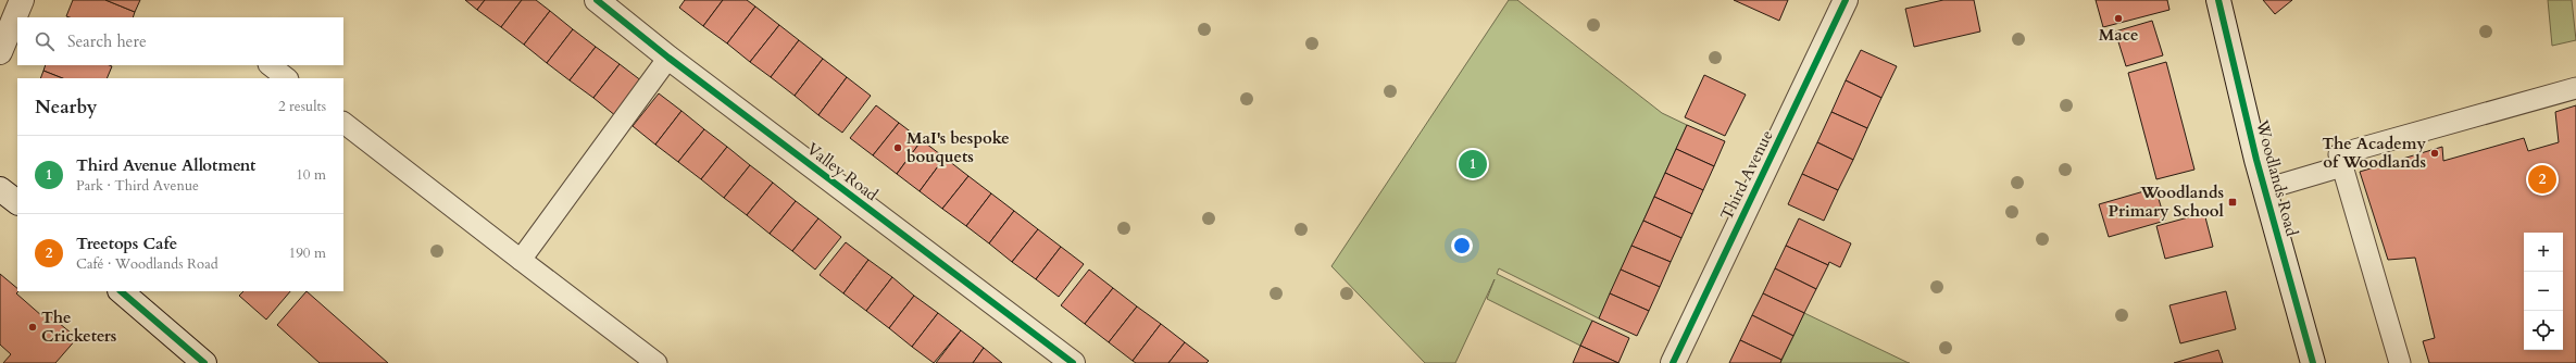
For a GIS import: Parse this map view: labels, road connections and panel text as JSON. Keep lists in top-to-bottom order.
{
  "streets": {
    "street": ["Valley Road", "Third Avenue", "Woodlands Road"]
  },
  "places": {
    "other": [
      "Mace",
      "MaI's bespoke bouquets",
      "The Academy of Woodlands",
      "The Cricketers"
    ],
    "transit": ["Woodlands Primary School"]
  },
  "page": {
    "search": "Search here",
    "heading": ["Nearby", "2 results"],
    "list": [
      {
        "mark": "1",
        "name": "Third Avenue Allotment",
        "note": "Park · Third Avenue",
        "value": "10 m"
      },
      {
        "mark": "2",
        "name": "Treetops Cafe",
        "note": "Café · Woodlands Road",
        "value": "190 m"
      }
    ],
    "pins": ["1", "2"],
    "map_buttons": ["+", "−"]
  }
}
